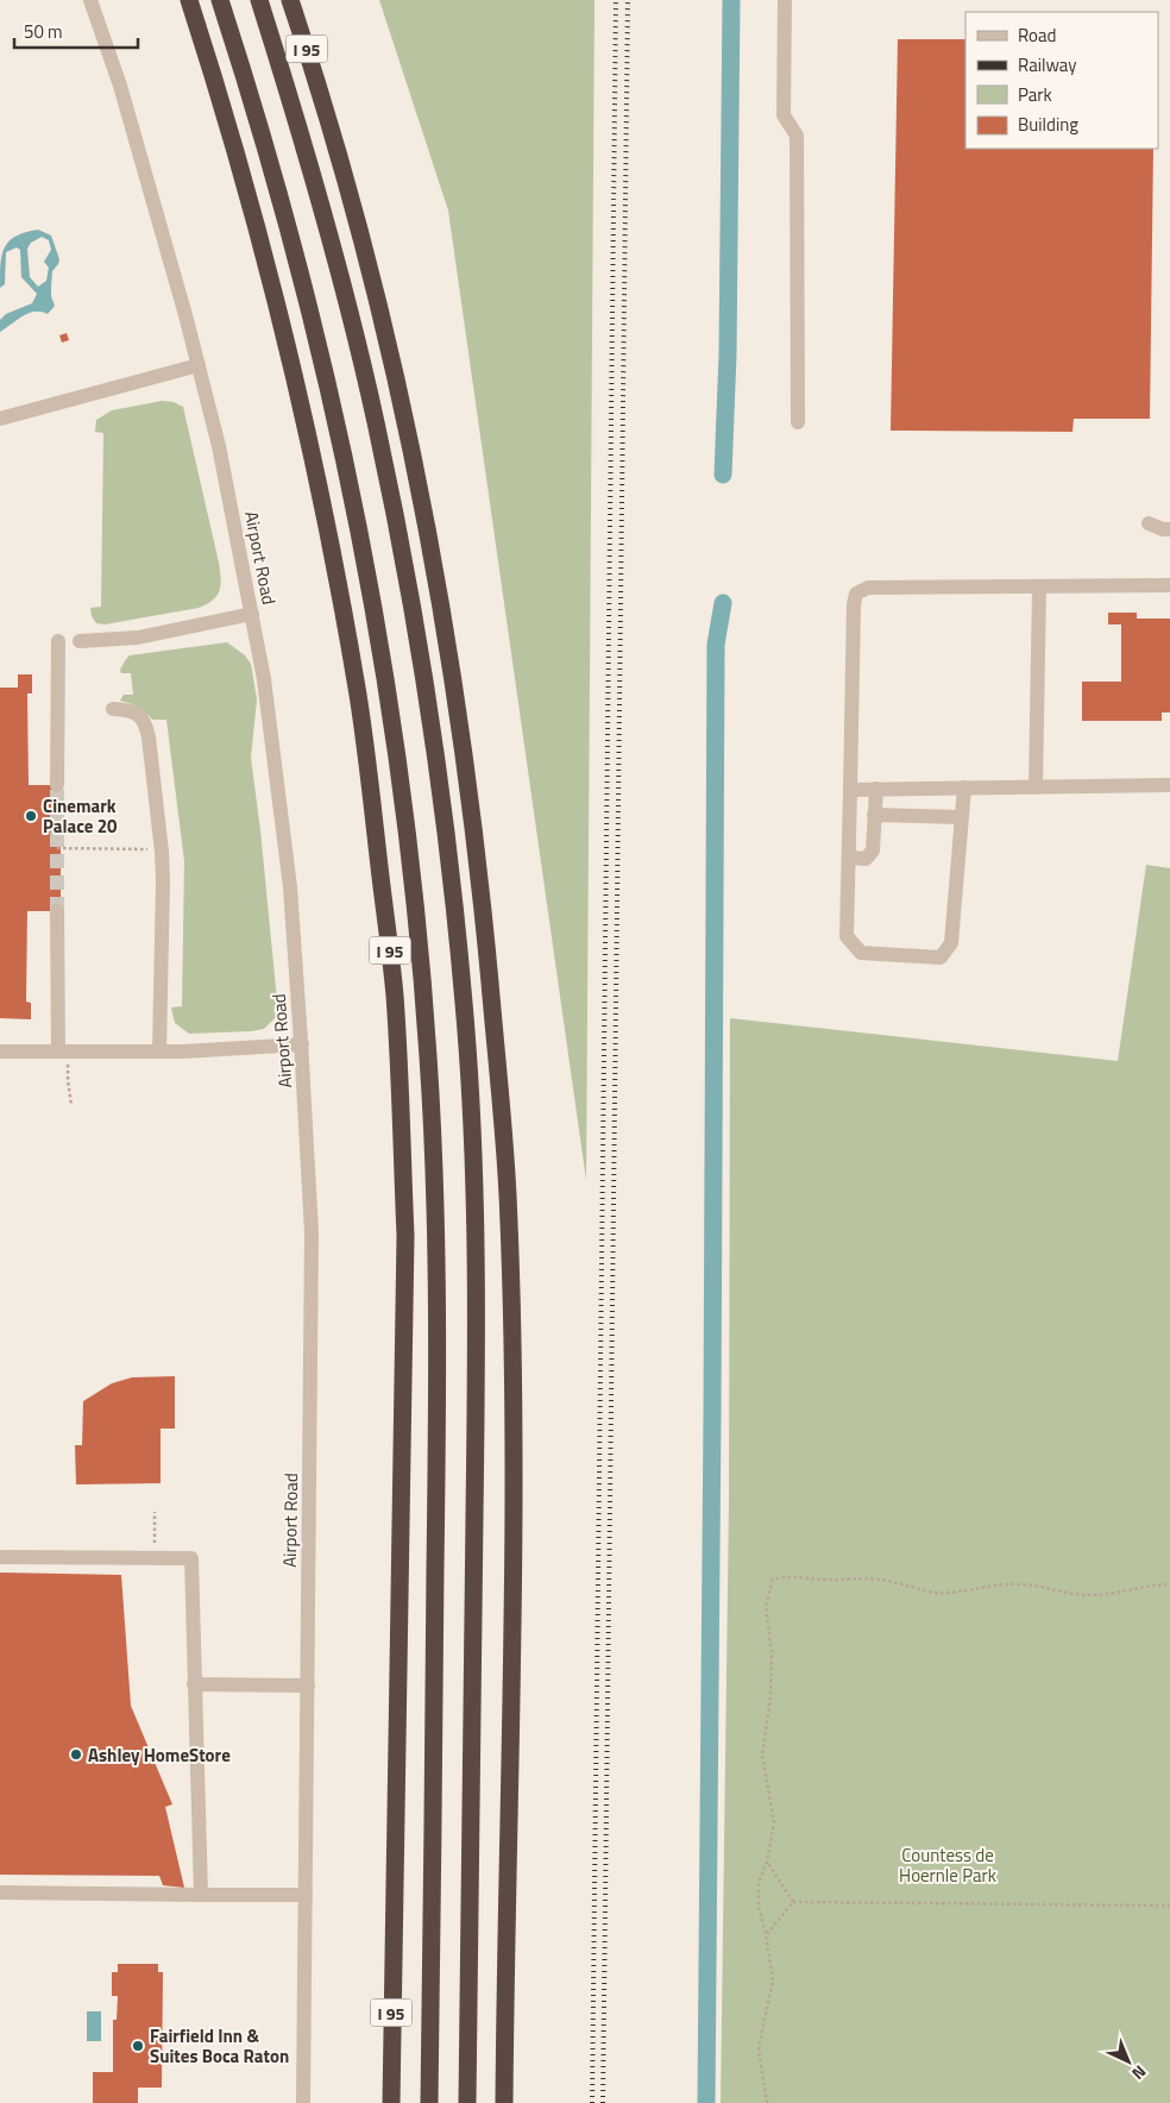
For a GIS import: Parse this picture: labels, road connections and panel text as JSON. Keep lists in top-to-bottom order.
{
  "streets": {
    "highway": ["I 95"],
    "street": ["Airport Road"]
  },
  "parks": ["Countess de Hoernle Park"],
  "places": ["Cinemark Palace 20", "Ashley HomeStore", "Fairfield Inn & Suites Boca Raton"],
  "legend": [
    "Road",
    "Railway",
    "Park",
    "Building"
  ],
  "scale_bar": "50 m",
  "north": "bottom right"
}
